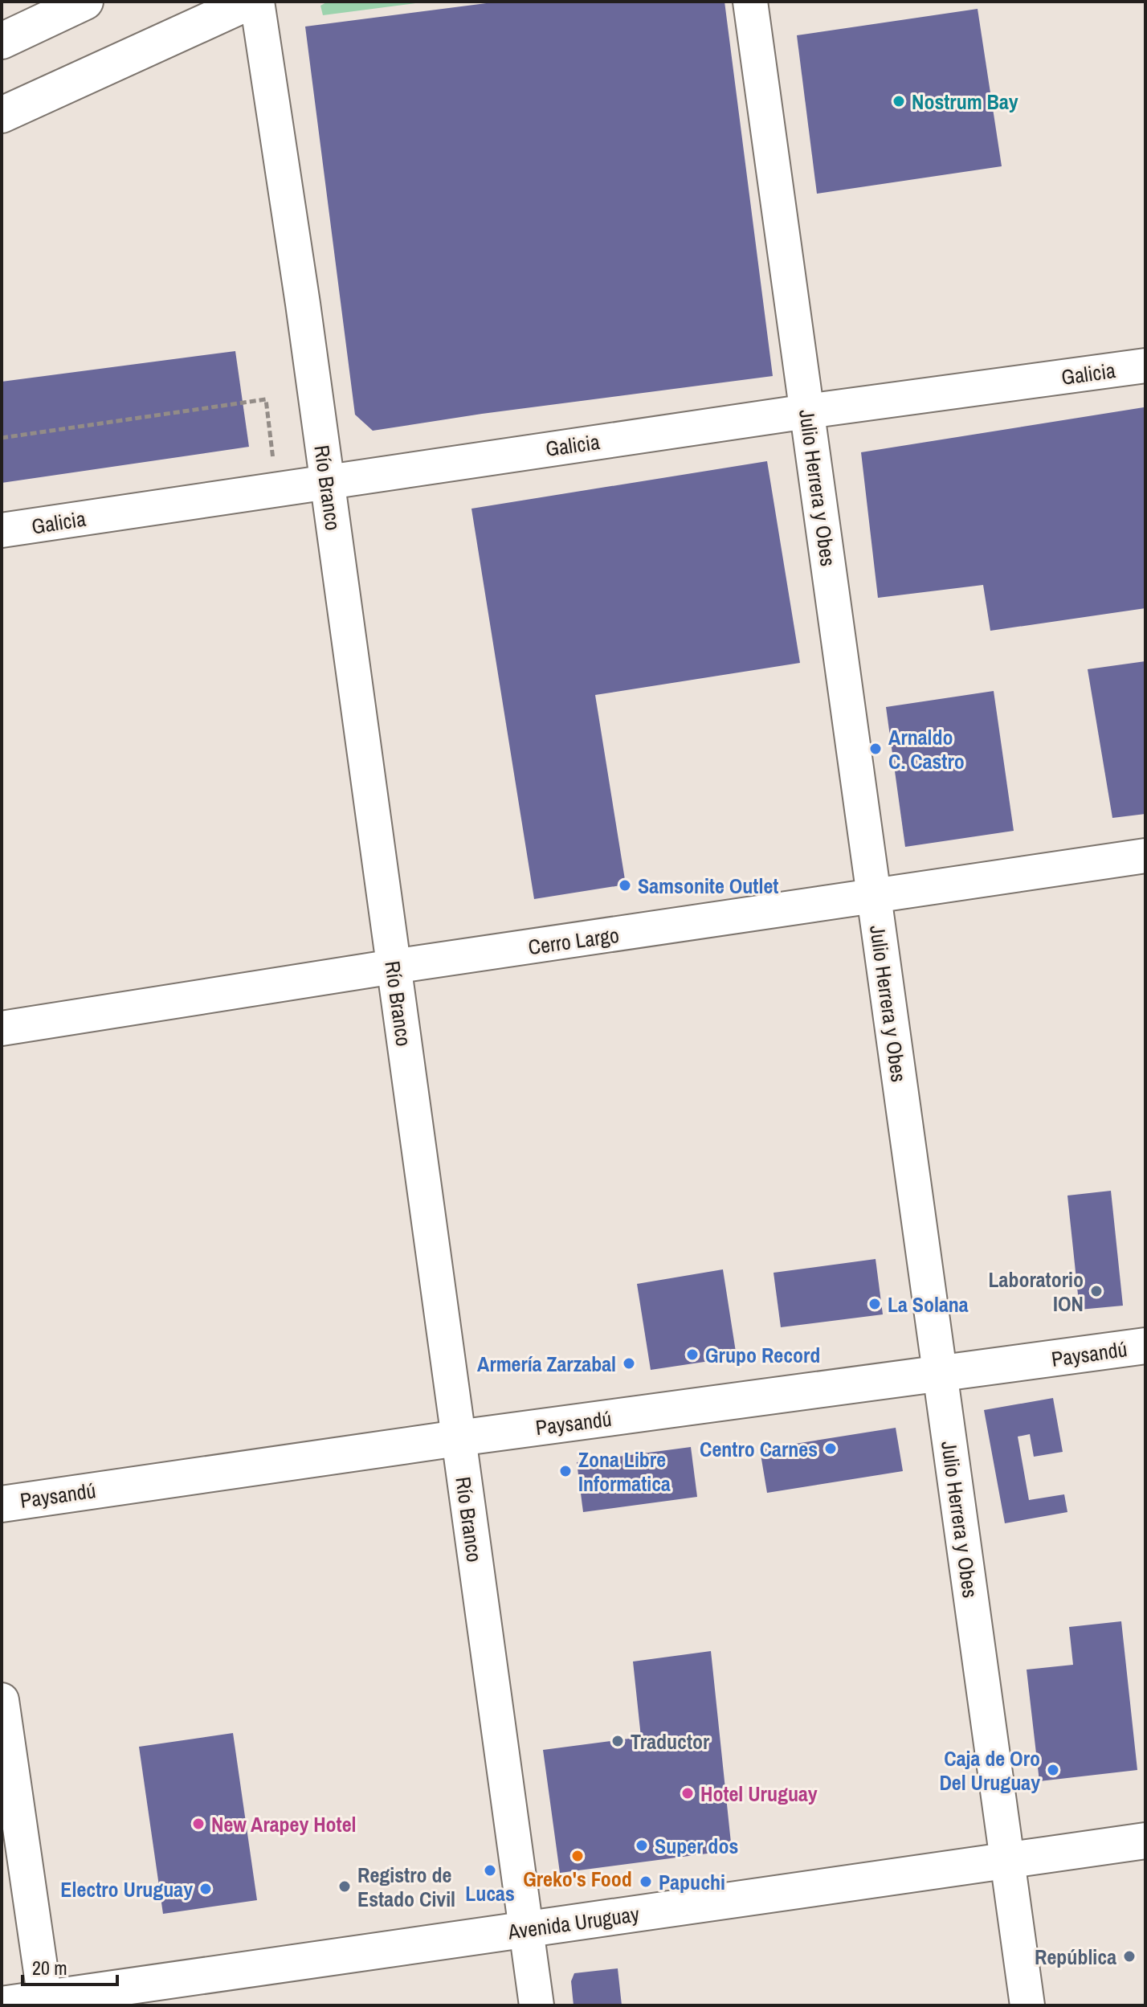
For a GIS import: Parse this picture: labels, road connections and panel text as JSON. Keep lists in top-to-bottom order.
{
  "streets": {
    "street": [
      "Galicia",
      "Río Branco",
      "Julio Herrera y Obes",
      "Cerro Largo",
      "Paysandú",
      "Avenida Uruguay"
    ]
  },
  "crossings": [
    ["Galicia", "Río Branco"],
    ["Galicia", "Julio Herrera y Obes"],
    ["Río Branco", "Cerro Largo"],
    ["Río Branco", "Paysandú"],
    ["Río Branco", "Avenida Uruguay"],
    ["Julio Herrera y Obes", "Cerro Largo"],
    ["Julio Herrera y Obes", "Paysandú"],
    ["Julio Herrera y Obes", "Avenida Uruguay"]
  ],
  "places": [
    "Nostrum Bay",
    "Arnaldo C. Castro",
    "Samsonite Outlet",
    "Laboratorio ION",
    "La Solana",
    "Grupo Record",
    "Armería Zarzabal",
    "Centro Carnes",
    "Zona Libre Informatica",
    "Traductor",
    "Caja de Oro Del Uruguay",
    "Hotel Uruguay",
    "New Arapey Hotel",
    "Super dos",
    "Greko's Food",
    "Lucas",
    "Papuchi",
    "Registro de Estado Civil",
    "Electro Uruguay",
    "República"
  ],
  "scale_bar": "20 m"
}
